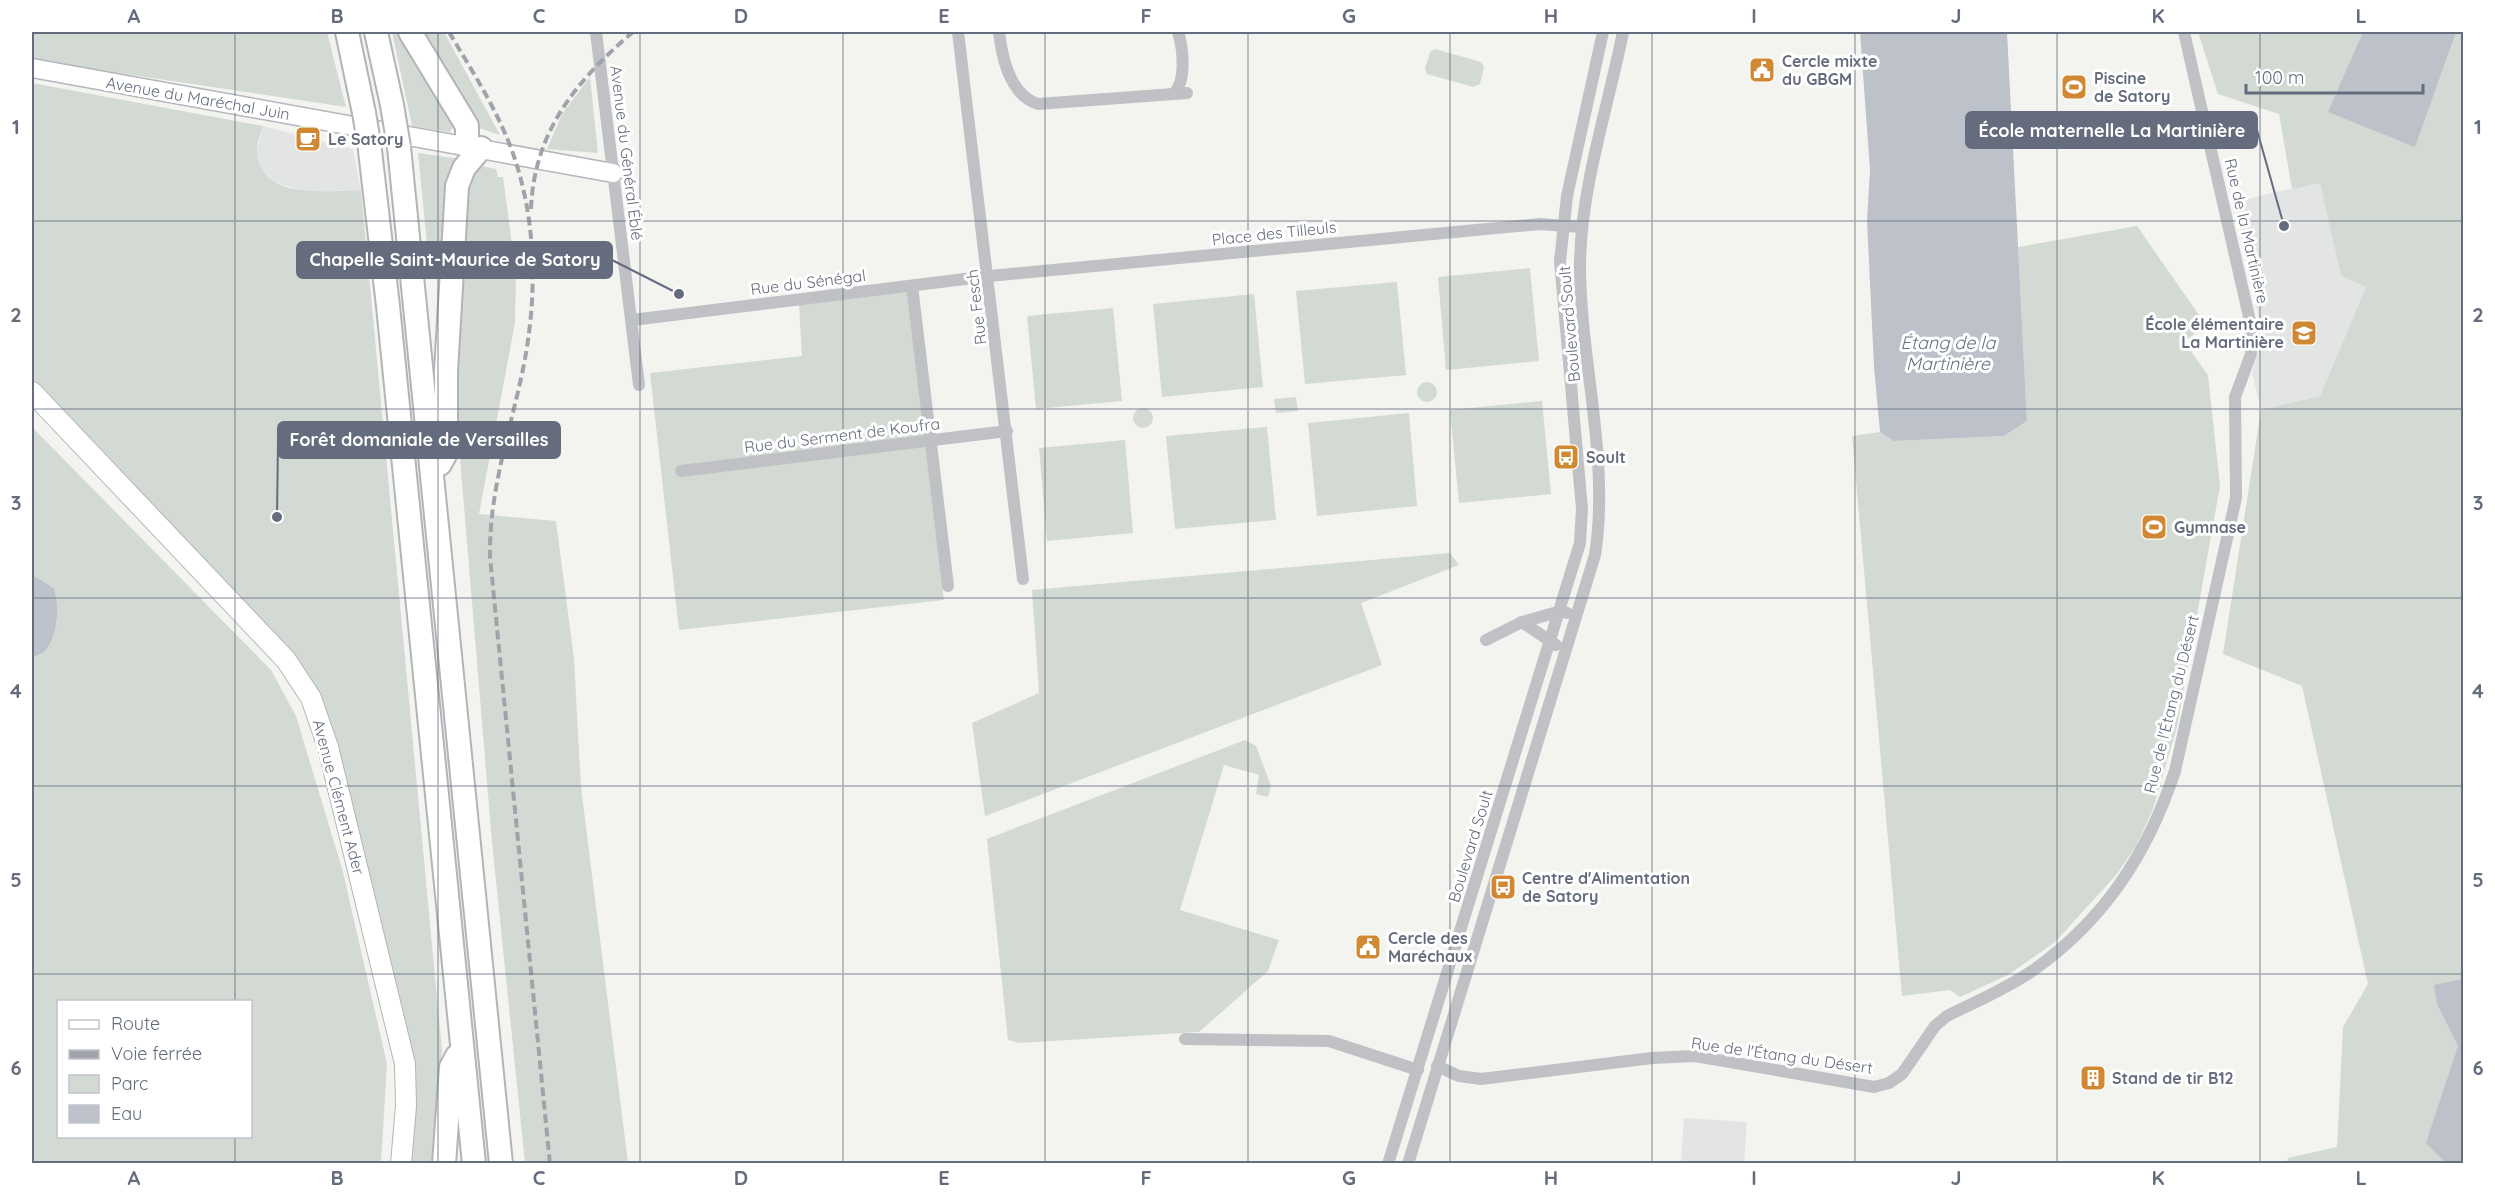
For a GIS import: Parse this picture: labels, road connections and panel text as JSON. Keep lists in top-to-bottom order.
{
  "streets": {
    "main road": ["Avenue Clément Ader"],
    "street": [
      "Avenue du Maréchal Juin",
      "Avenue du Général Éblé",
      "Rue de la Martinière",
      "Place des Tilleuls",
      "Rue du Sénégal",
      "Rue Fesch",
      "Boulevard Soult",
      "Rue du Serment de Koufra",
      "Rue de l'Étang du Désert"
    ]
  },
  "crossings": [
    ["Avenue du Maréchal Juin", "Avenue du Général Éblé"],
    ["Avenue du Général Éblé", "Rue du Sénégal"],
    ["Rue de la Martinière", "Rue de l'Étang du Désert"],
    ["Place des Tilleuls", "Rue du Sénégal"],
    ["Place des Tilleuls", "Rue Fesch"],
    ["Place des Tilleuls", "Boulevard Soult"],
    ["Rue du Sénégal", "Rue Fesch"],
    ["Rue Fesch", "Rue du Serment de Koufra"],
    ["Boulevard Soult", "Rue de l'Étang du Désert"]
  ],
  "water": ["Étang de la Martinière"],
  "places": {
    "public building": ["Cercle mixte du GBGM", "Cercle des Maréchaux"],
    "sports": ["Piscine de Satory", "Gymnase"],
    "cafe": ["Le Satory"],
    "other": ["École maternelle La Martinière", "Chapelle Saint-Maurice de Satory", "Forêt domaniale de Versailles"],
    "school or university": ["École élémentaire La Martinière"],
    "bus stop": ["Soult", "Centre d'Alimentation de Satory"],
    "building": ["Stand de tir B12"]
  },
  "legend": [
    "Route",
    "Voie ferrée",
    "Parc",
    "Eau"
  ],
  "scale_bar": "100 m",
  "grid": {
    "columns": [
      "A",
      "B",
      "C",
      "D",
      "E",
      "F",
      "G",
      "H",
      "I",
      "J",
      "K",
      "L"
    ],
    "rows": [
      "1",
      "2",
      "3",
      "4",
      "5",
      "6"
    ]
  }
}
